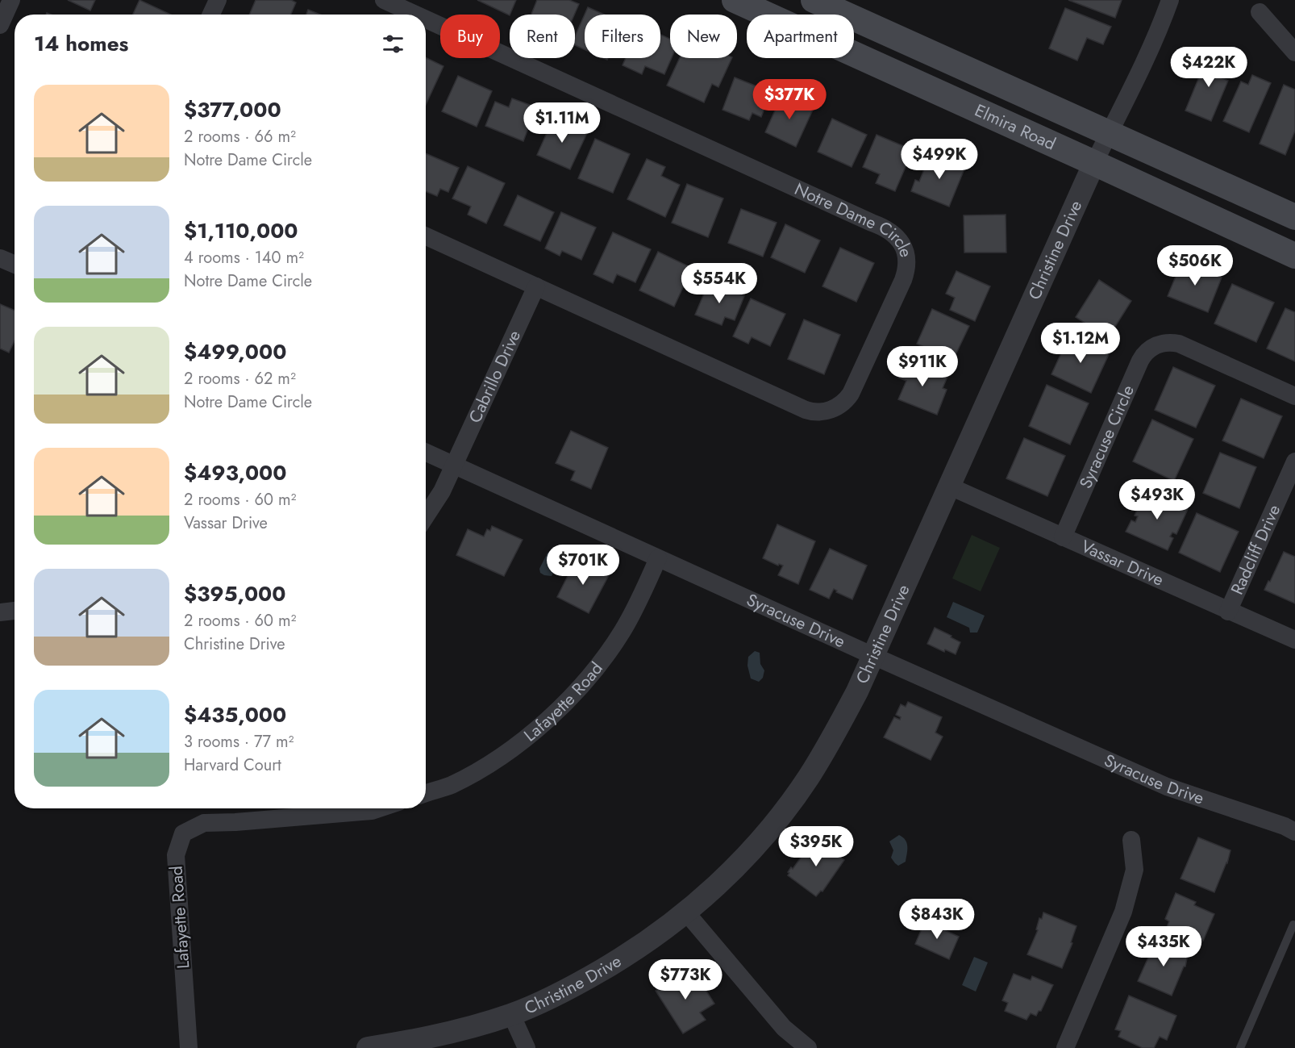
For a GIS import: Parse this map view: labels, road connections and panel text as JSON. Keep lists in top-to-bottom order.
{
  "streets": {
    "main road": ["Elmira Road"],
    "street": [
      "Notre Dame Circle",
      "Christine Drive",
      "Cabrillo Drive",
      "Syracuse Circle",
      "Radcliff Drive",
      "Vassar Drive",
      "Syracuse Drive",
      "Lafayette Road"
    ]
  },
  "crossings": [
    ["Elmira Road", "Christine Drive"],
    ["Notre Dame Circle", "Cabrillo Drive"],
    ["Christine Drive", "Vassar Drive"],
    ["Christine Drive", "Syracuse Drive"],
    ["Cabrillo Drive", "Syracuse Drive"],
    ["Syracuse Circle", "Vassar Drive"],
    ["Radcliff Drive", "Vassar Drive"],
    ["Syracuse Drive", "Lafayette Road"]
  ],
  "page": {
    "chip": [
      "Buy",
      "Rent",
      "Filters",
      "New",
      "Apartment"
    ],
    "heading": "14 homes",
    "price": [
      "$422K",
      "$377K",
      "$1.11M",
      "$499K",
      "$506K",
      "$554K",
      "$1.12M",
      "$911K",
      "$493K",
      "$701K",
      "$395K",
      "$843K",
      "$435K",
      "$773K"
    ],
    "list": [
      {
        "name": "$377,000",
        "note": "2 rooms · 66 m² · Notre Dame Circle"
      },
      {
        "name": "$1,110,000",
        "note": "4 rooms · 140 m² · Notre Dame Circle"
      },
      {
        "name": "$499,000",
        "note": "2 rooms · 62 m² · Notre Dame Circle"
      },
      {
        "name": "$493,000",
        "note": "2 rooms · 60 m² · Vassar Drive"
      },
      {
        "name": "$395,000",
        "note": "2 rooms · 60 m² · Christine Drive"
      },
      {
        "name": "$435,000",
        "note": "3 rooms · 77 m² · Harvard Court"
      }
    ]
  }
}
